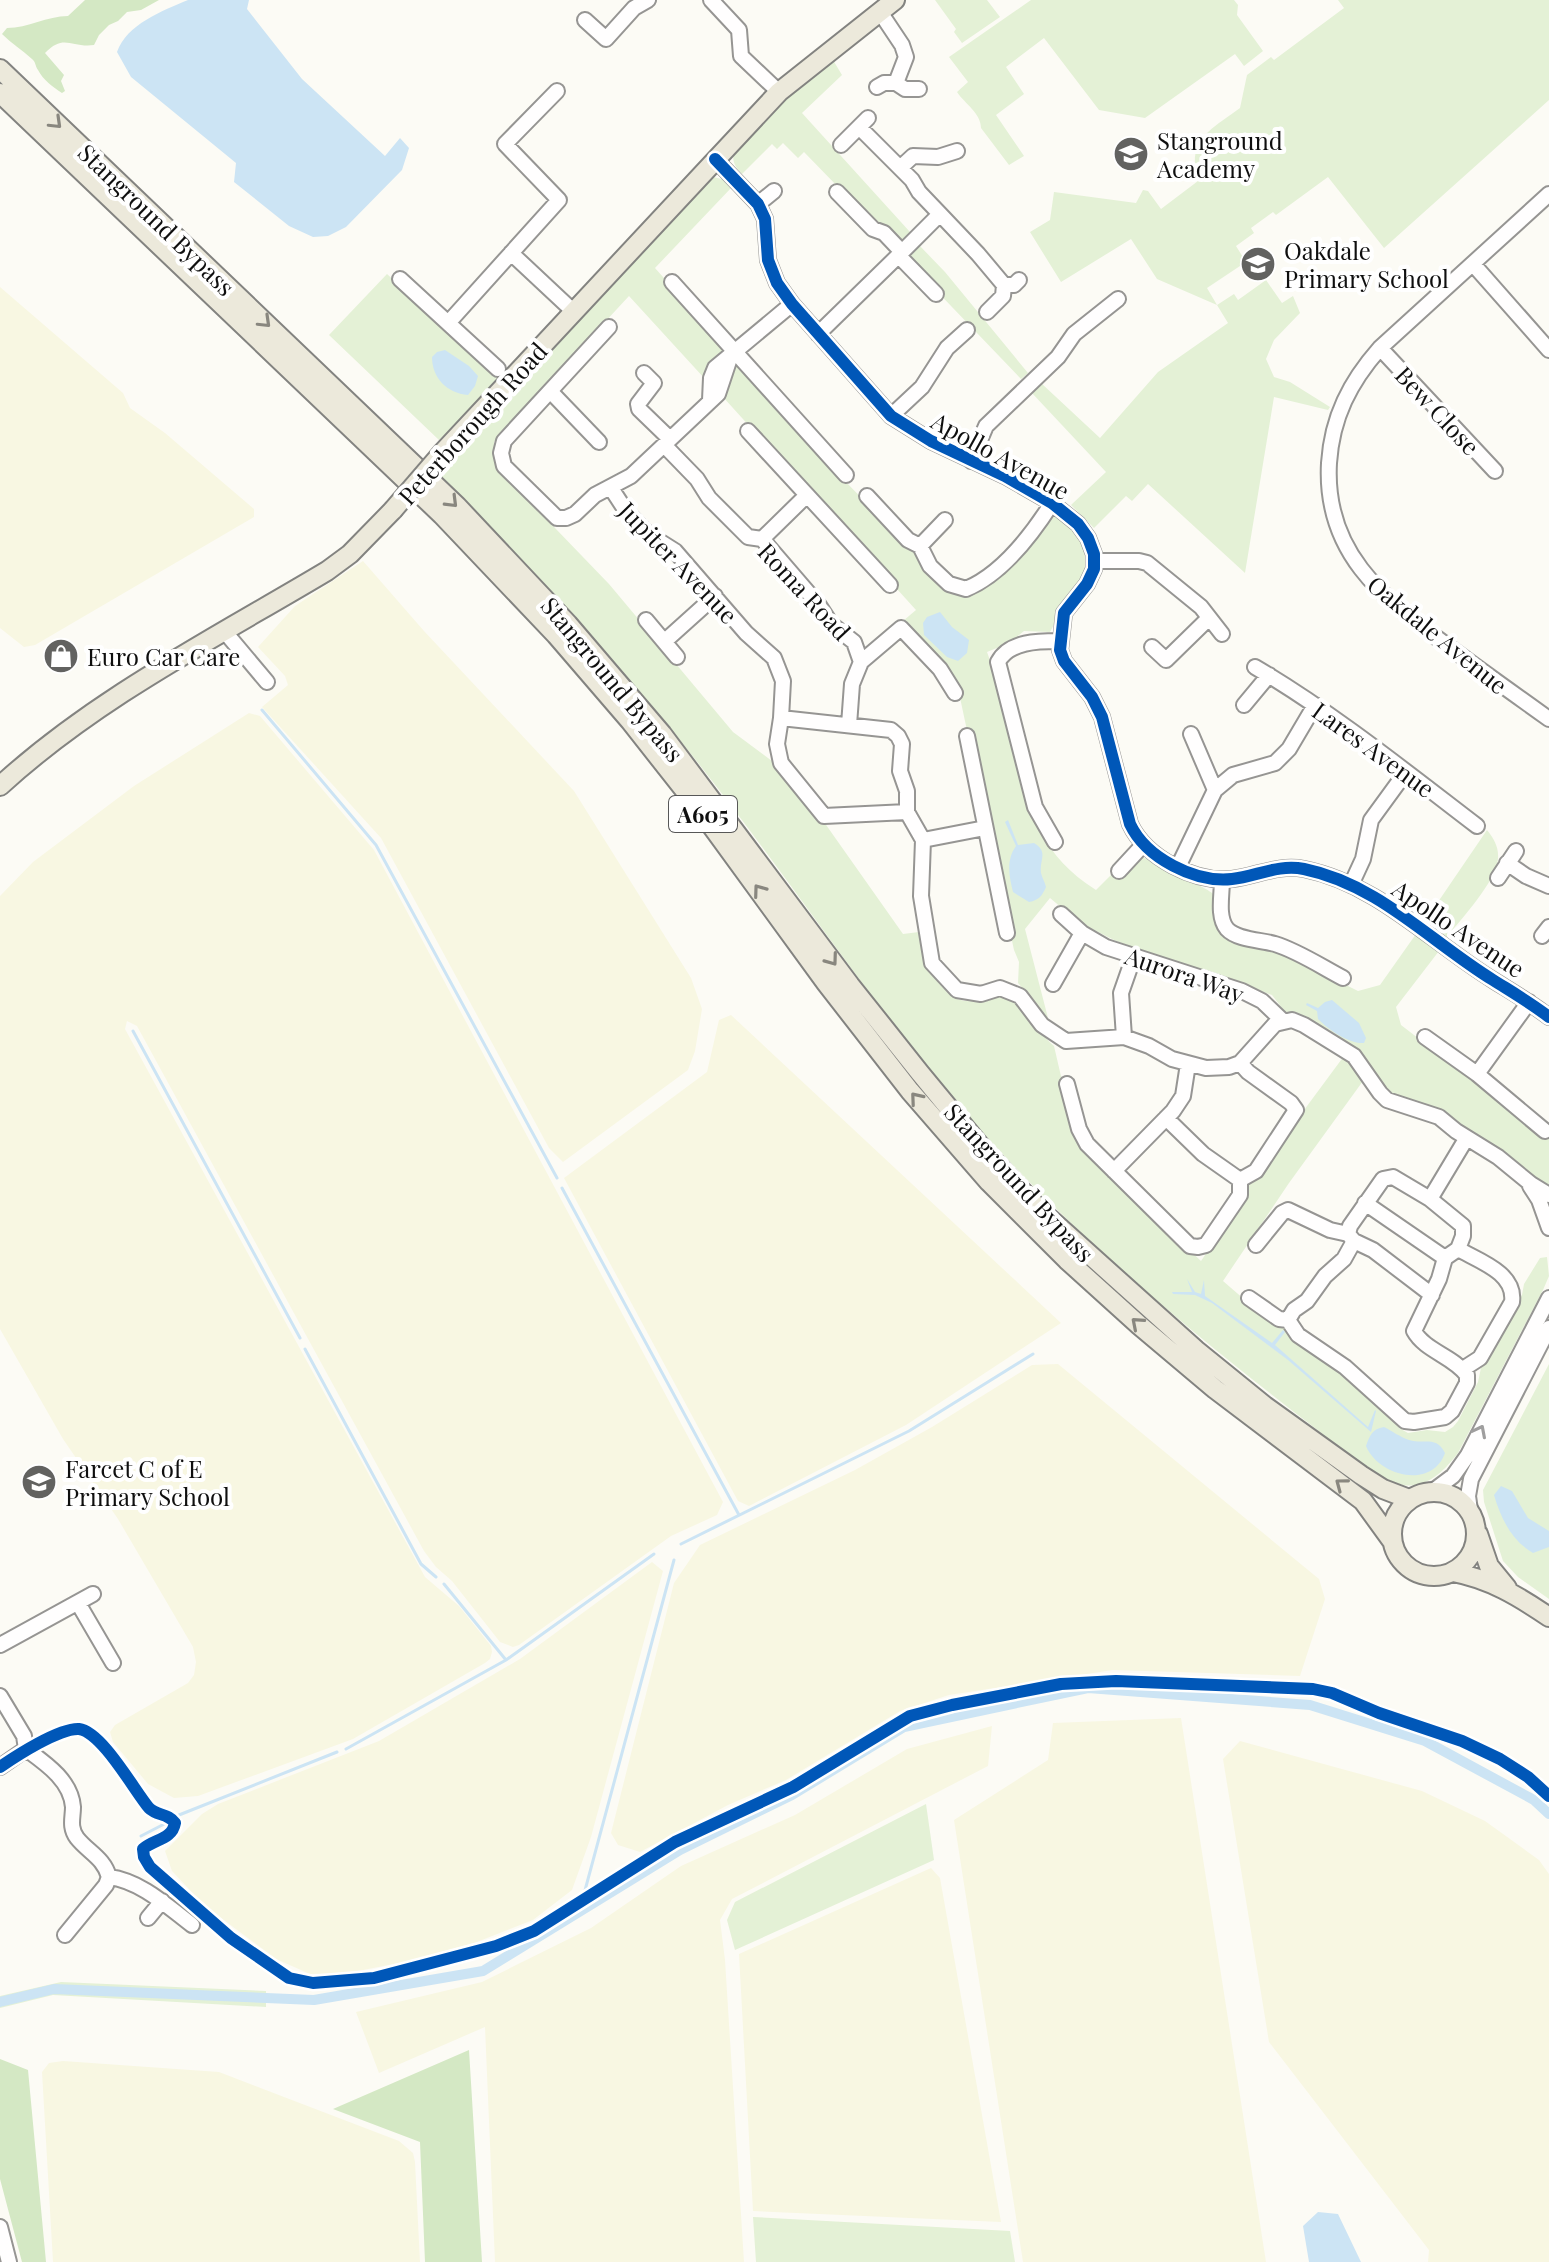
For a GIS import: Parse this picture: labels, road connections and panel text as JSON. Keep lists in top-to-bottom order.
{
  "streets": {
    "main road": ["Stanground Bypass", "Peterborough Road", "A605"],
    "street": [
      "Bew Close",
      "Apollo Avenue",
      "Jupiter Avenue",
      "Roma Road",
      "Oakdale Avenue",
      "Lares Avenue",
      "Aurora Way"
    ]
  },
  "crossings": [
    ["Bew Close", "Oakdale Avenue"]
  ],
  "places": {
    "school or university": ["Stanground Academy", "Oakdale Primary School", "Farcet C of E Primary School"],
    "shop": ["Euro Car Care"]
  }
}
